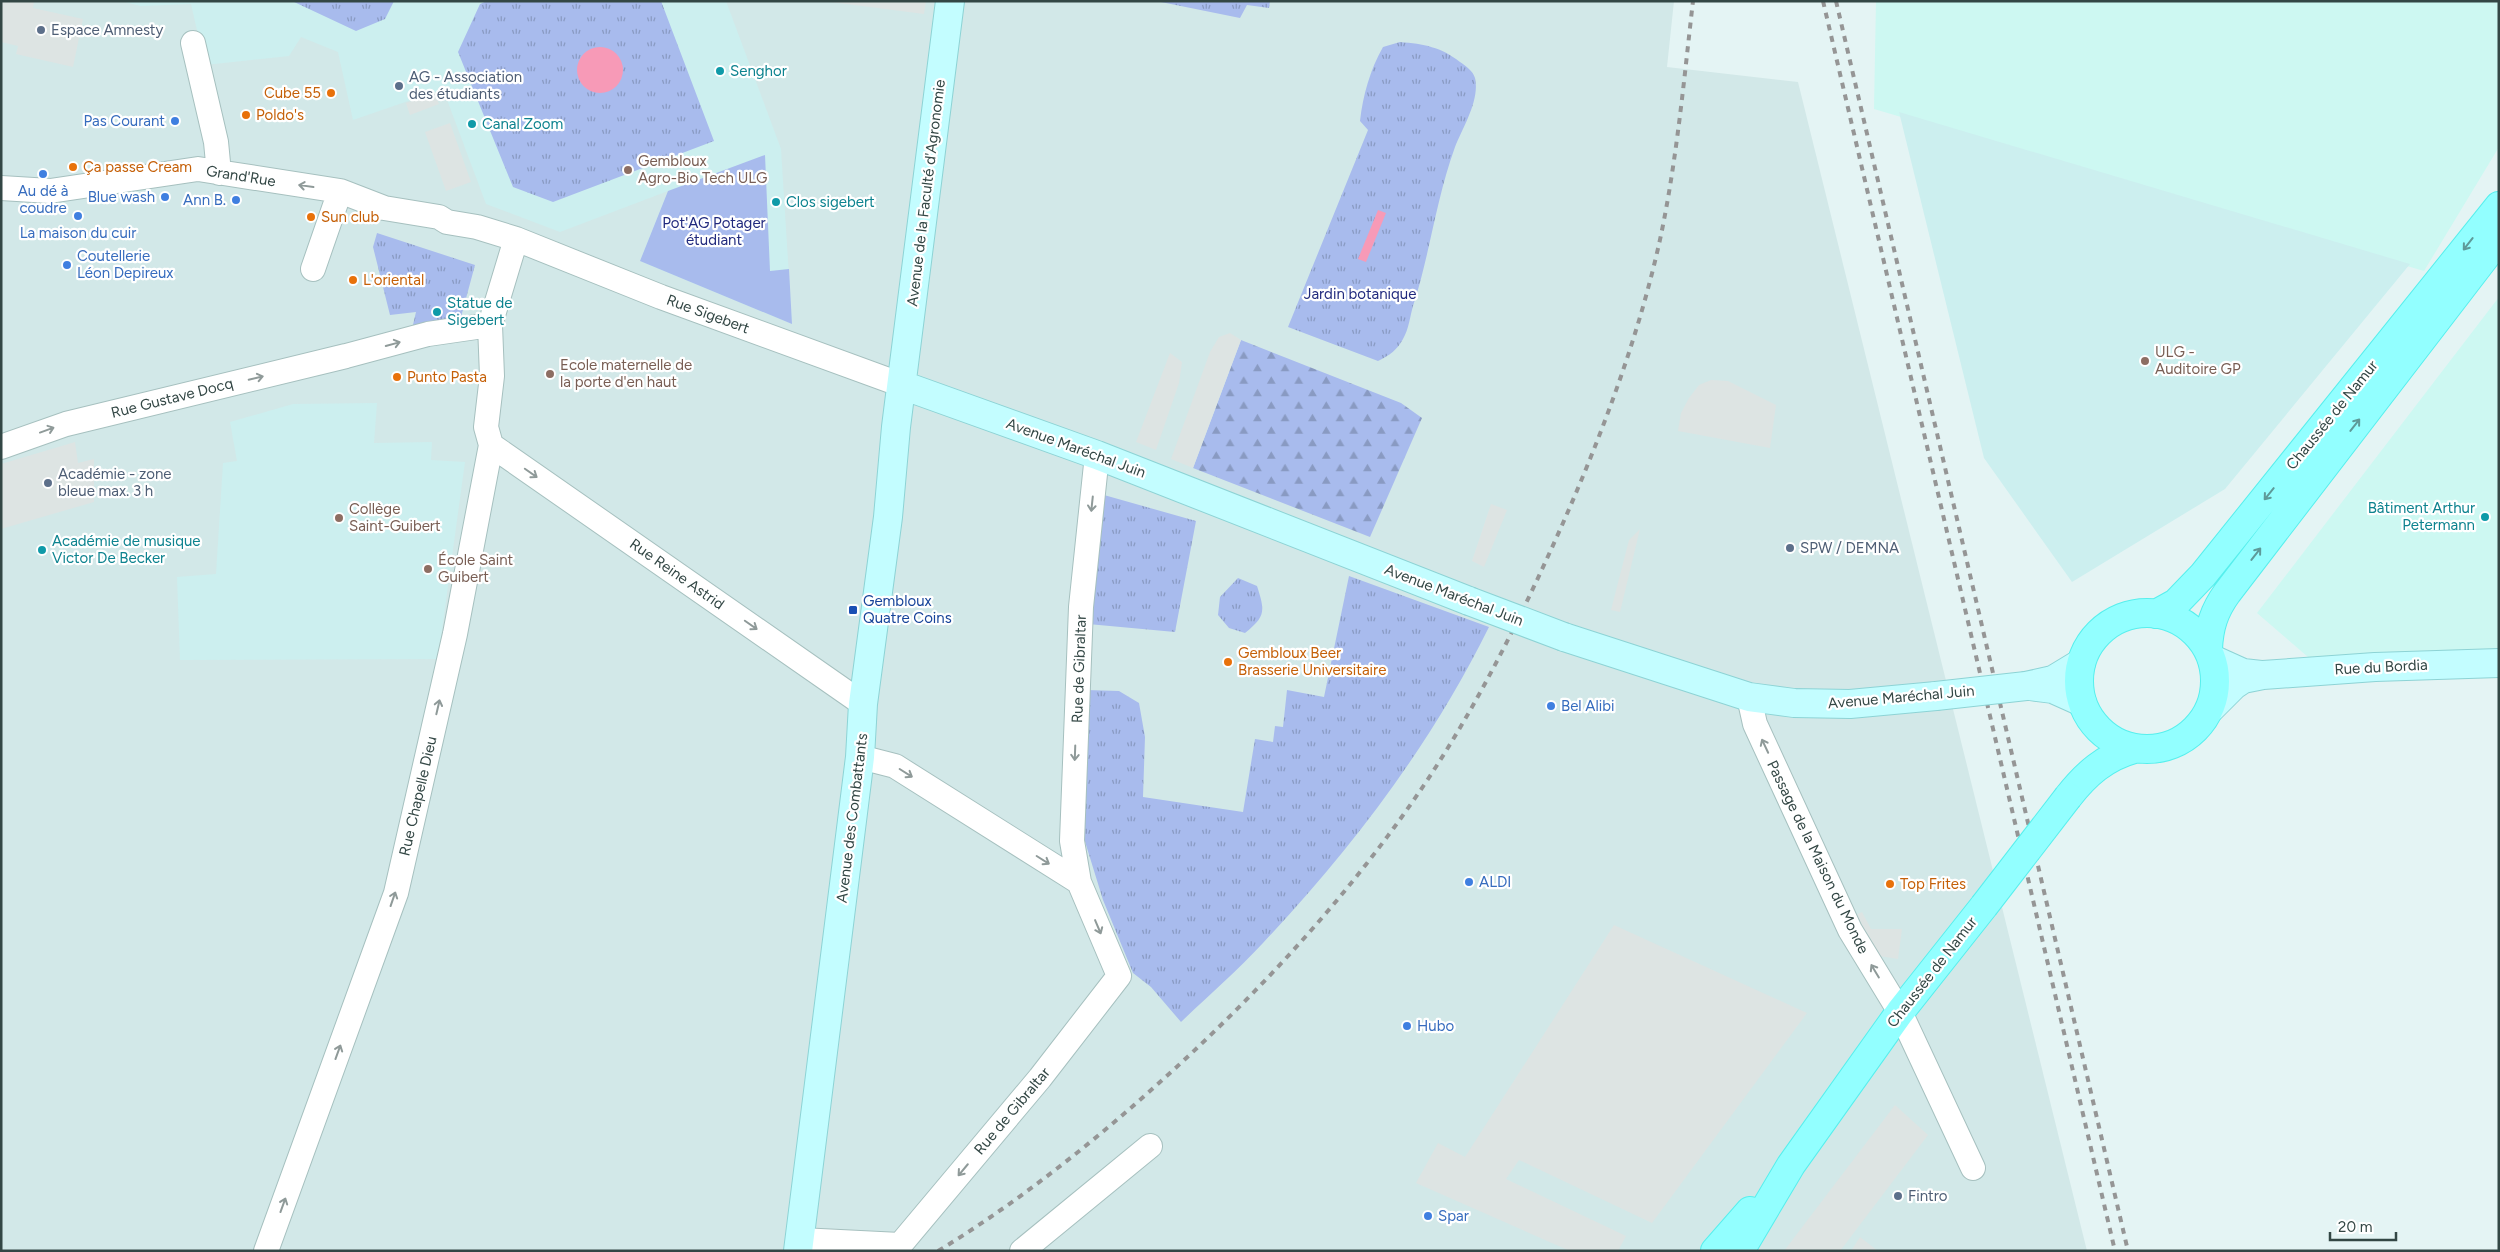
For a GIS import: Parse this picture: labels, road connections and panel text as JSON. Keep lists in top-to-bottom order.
{
  "streets": {
    "main road": ["Chaussée de Namur"],
    "street": [
      "Grand'Rue",
      "Avenue de la Faculté d'Agronomie",
      "Rue Sigebert",
      "Rue Gustave Docq",
      "Avenue Maréchal Juin",
      "Rue Reine Astrid",
      "Rue du Bordia",
      "Rue de Gibraltar",
      "Rue Chapelle Dieu",
      "Avenue des Combattants",
      "Passage de la Maison du Monde"
    ]
  },
  "crossings": [
    ["Grand'Rue", "Rue Sigebert"],
    ["Avenue de la Faculté d'Agronomie", "Rue Sigebert"],
    ["Avenue de la Faculté d'Agronomie", "Avenue Maréchal Juin"],
    ["Avenue de la Faculté d'Agronomie", "Avenue des Combattants"],
    ["Rue Sigebert", "Avenue Maréchal Juin"],
    ["Rue Sigebert", "Rue Chapelle Dieu"],
    ["Rue Sigebert", "Avenue des Combattants"],
    ["Rue Gustave Docq", "Rue Chapelle Dieu"],
    ["Chaussée de Namur", "Avenue Maréchal Juin"],
    ["Chaussée de Namur", "Rue du Bordia"],
    ["Chaussée de Namur", "Passage de la Maison du Monde"],
    ["Avenue Maréchal Juin", "Rue du Bordia"],
    ["Avenue Maréchal Juin", "Rue de Gibraltar"],
    ["Avenue Maréchal Juin", "Avenue des Combattants"],
    ["Avenue Maréchal Juin", "Passage de la Maison du Monde"],
    ["Rue Reine Astrid", "Rue Chapelle Dieu"],
    ["Rue Reine Astrid", "Avenue des Combattants"],
    ["Rue de Gibraltar", "Avenue des Combattants"]
  ],
  "one_way": [
    "Rue Gustave Docq",
    "Rue Reine Astrid",
    "Rue de Gibraltar",
    "Rue Chapelle Dieu",
    "Passage de la Maison du Monde"
  ],
  "parks": ["Pot'AG Potager étudiant", "Jardin botanique"],
  "places": {
    "other": [
      "Espace Amnesty",
      "Senghor",
      "AG - Association des étudiants",
      "Cube 55",
      "Poldo's",
      "Pas Courant",
      "Canal Zoom",
      "Ça passe Cream",
      "Gembloux Agro-Bio Tech ULG",
      "Au dé à coudre",
      "Blue wash",
      "Ann B.",
      "Clos sigebert",
      "La maison du cuir",
      "Sun club",
      "Coutellerie Léon Depireux",
      "L'oriental",
      "Statue de Sigebert",
      "ULG - Auditoire GP",
      "Ecole maternelle de la porte d'en haut",
      "Punto Pasta",
      "Académie - zone bleue max. 3 h",
      "Bâtiment Arthur Petermann",
      "Collège Saint-Guibert",
      "SPW / DEMNA",
      "Académie de musique Victor De Becker",
      "École Saint Guibert",
      "Gembloux Beer Brasserie Universitaire",
      "Bel Alibi",
      "ALDI",
      "Top Frites",
      "Hubo",
      "Fintro",
      "Spar"
    ],
    "transit": ["Gembloux Quatre Coins"]
  },
  "scale_bar": "20 m"
}
